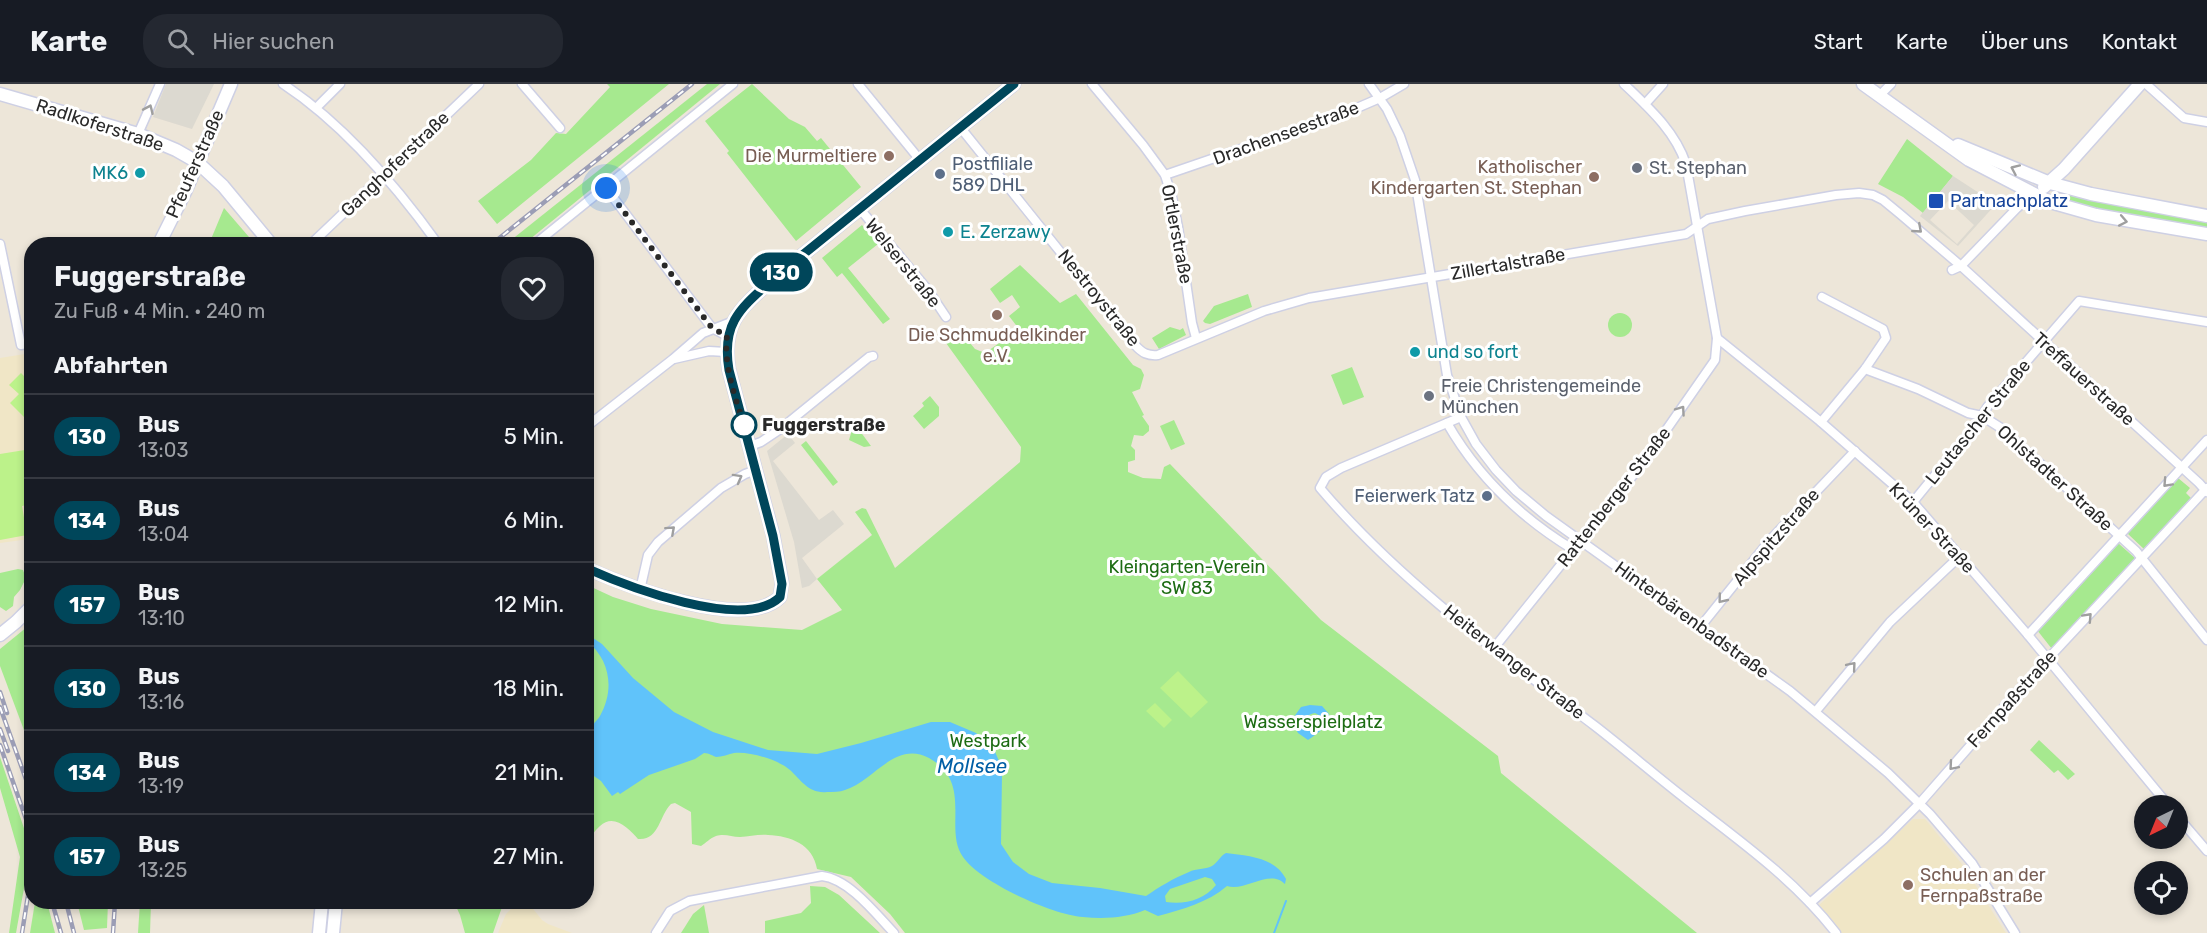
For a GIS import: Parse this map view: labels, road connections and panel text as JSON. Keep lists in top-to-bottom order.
{
  "streets": {
    "street": [
      "Radlkoferstraße",
      "Drachenseestraße",
      "Pfeuferstraße",
      "Ganghoferstraße",
      "Ortlerstraße",
      "Welserstraße",
      "Zillertalstraße",
      "Nestroystraße",
      "Treffauerstraße",
      "Leutascher Straße",
      "Ohlstadter Straße",
      "Rattenberger Straße",
      "Krüner Straße",
      "Alpspitzstraße",
      "Hinterbärenbadstraße",
      "Heiterwanger Straße",
      "Fernpaßstraße"
    ]
  },
  "crossings": [
    ["Radlkoferstraße", "Pfeuferstraße"],
    ["Drachenseestraße", "Ortlerstraße"],
    ["Drachenseestraße", "Hinterbärenbadstraße"],
    ["Ortlerstraße", "Zillertalstraße"],
    ["Zillertalstraße", "Nestroystraße"],
    ["Zillertalstraße", "Treffauerstraße"],
    ["Zillertalstraße", "Hinterbärenbadstraße"],
    ["Treffauerstraße", "Leutascher Straße"],
    ["Treffauerstraße", "Fernpaßstraße"],
    ["Leutascher Straße", "Ohlstadter Straße"],
    ["Leutascher Straße", "Krüner Straße"],
    ["Ohlstadter Straße", "Fernpaßstraße"],
    ["Rattenberger Straße", "Krüner Straße"],
    ["Rattenberger Straße", "Hinterbärenbadstraße"],
    ["Rattenberger Straße", "Heiterwanger Straße"],
    ["Krüner Straße", "Alpspitzstraße"],
    ["Krüner Straße", "Fernpaßstraße"],
    ["Alpspitzstraße", "Hinterbärenbadstraße"],
    ["Hinterbärenbadstraße", "Heiterwanger Straße"],
    ["Hinterbärenbadstraße", "Fernpaßstraße"],
    ["Heiterwanger Straße", "Fernpaßstraße"]
  ],
  "one_way": ["Rattenberger Straße", "Alpspitzstraße"],
  "water": ["Mollsee"],
  "parks": ["Kleingarten-Verein SW 83", "Wasserspielplatz", "Westpark"],
  "places": {
    "other": [
      "Die Murmeltiere",
      "St. Stephan",
      "MK6",
      "Postfiliale 589 DHL",
      "Katholischer Kindergarten St. Stephan",
      "E. Zerzawy",
      "Die Schmuddelkinder e.V.",
      "und so fort",
      "Freie Christengemeinde München",
      "Fuggerstraße",
      "Feierwerk Tatz",
      "Schulen an der Fernpaßstraße"
    ],
    "transit": ["Partnachplatz"]
  },
  "lines": ["bus line 130"],
  "north": "bottom left",
  "page": {
    "header": "Karte",
    "search": "Hier suchen",
    "nav": [
      "Start",
      "Karte",
      "Über uns",
      "Kontakt"
    ],
    "on_map": "130",
    "heading": [
      ["Fuggerstraße", "Zu Fuß · 4 Min. · 240 m"],
      "Abfahrten"
    ],
    "list": [
      {
        "mark": "130",
        "name": "Bus",
        "note": "13:03",
        "value": "5 Min."
      },
      {
        "mark": "134",
        "name": "Bus",
        "note": "13:04",
        "value": "6 Min."
      },
      {
        "mark": "157",
        "name": "Bus",
        "note": "13:10",
        "value": "12 Min."
      },
      {
        "mark": "130",
        "name": "Bus",
        "note": "13:16",
        "value": "18 Min."
      },
      {
        "mark": "134",
        "name": "Bus",
        "note": "13:19",
        "value": "21 Min."
      },
      {
        "mark": "157",
        "name": "Bus",
        "note": "13:25",
        "value": "27 Min."
      }
    ]
  }
}
